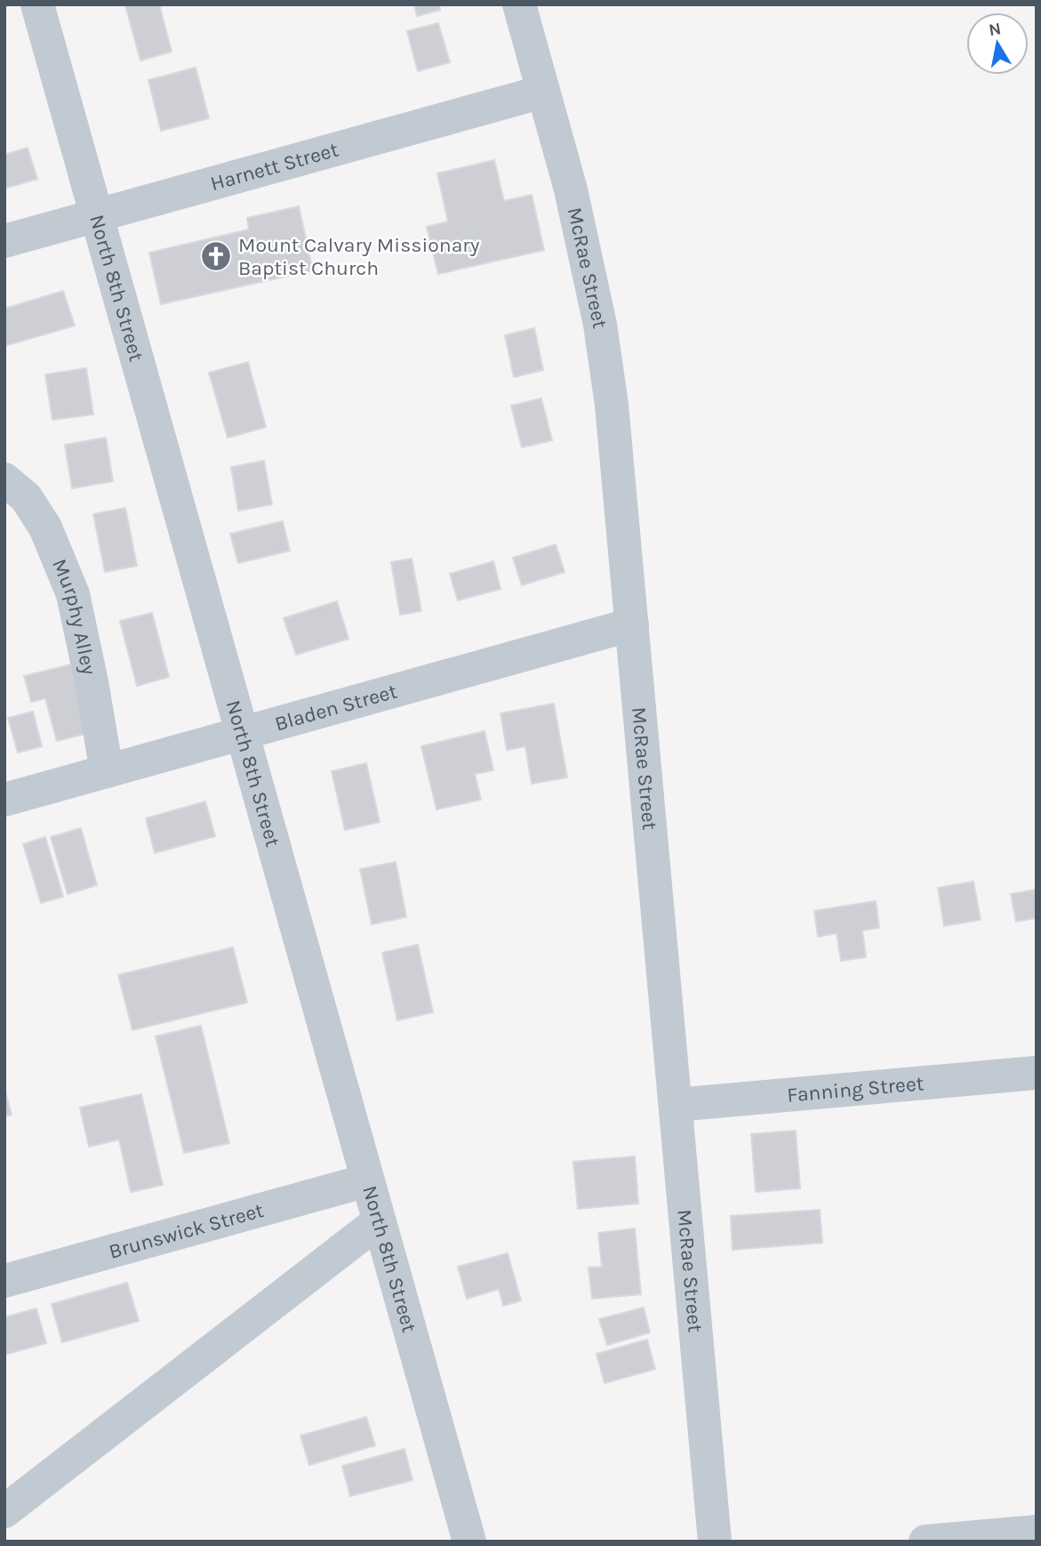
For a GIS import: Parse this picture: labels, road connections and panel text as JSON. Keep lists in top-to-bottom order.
{
  "streets": {
    "street": [
      "Harnett Street",
      "McRae Street",
      "North 8th Street",
      "Murphy Alley",
      "Bladen Street",
      "Fanning Street",
      "Brunswick Street"
    ]
  },
  "crossings": [
    ["Harnett Street", "McRae Street"],
    ["Harnett Street", "North 8th Street"],
    ["McRae Street", "Bladen Street"],
    ["McRae Street", "Fanning Street"],
    ["North 8th Street", "Bladen Street"],
    ["North 8th Street", "Brunswick Street"],
    ["Murphy Alley", "Bladen Street"]
  ],
  "places": {
    "church": ["Mount Calvary Missionary Baptist Church"]
  },
  "north": "top"
}
